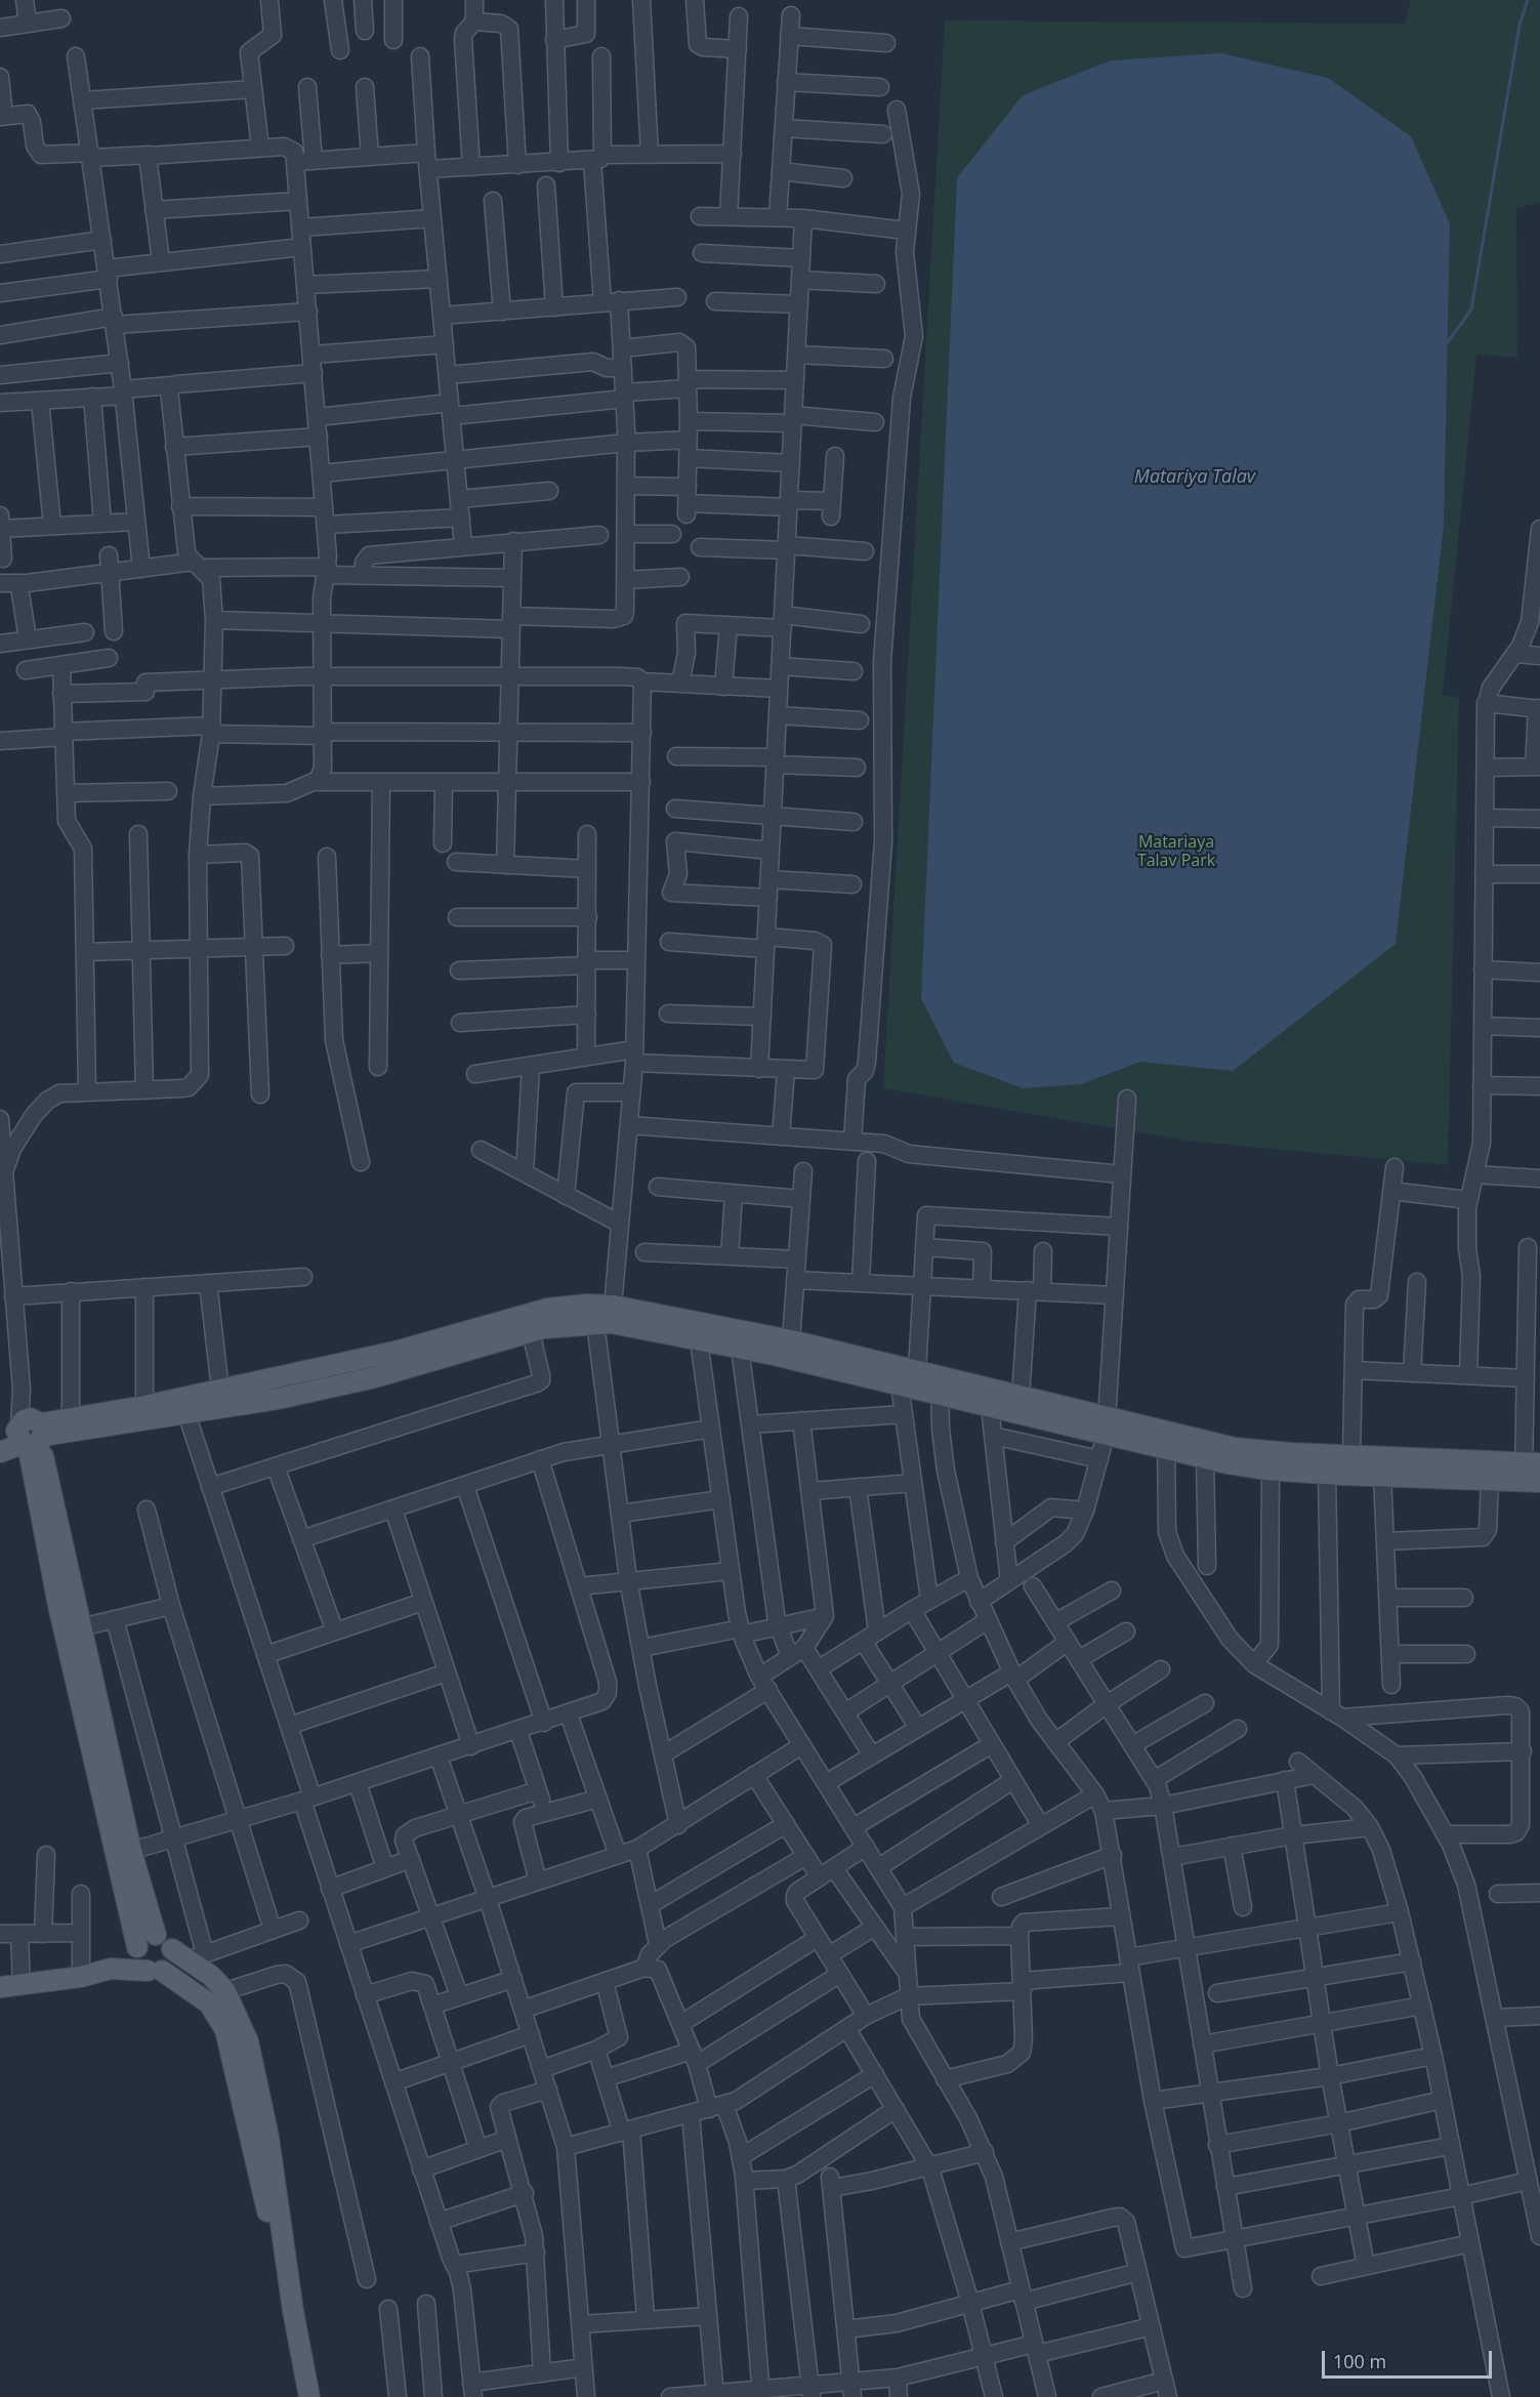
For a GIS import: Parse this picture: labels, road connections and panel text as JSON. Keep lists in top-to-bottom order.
{
  "water": ["Matariya Talav"],
  "parks": ["Matariaya Talav Park"],
  "scale_bar": "100 m"
}
